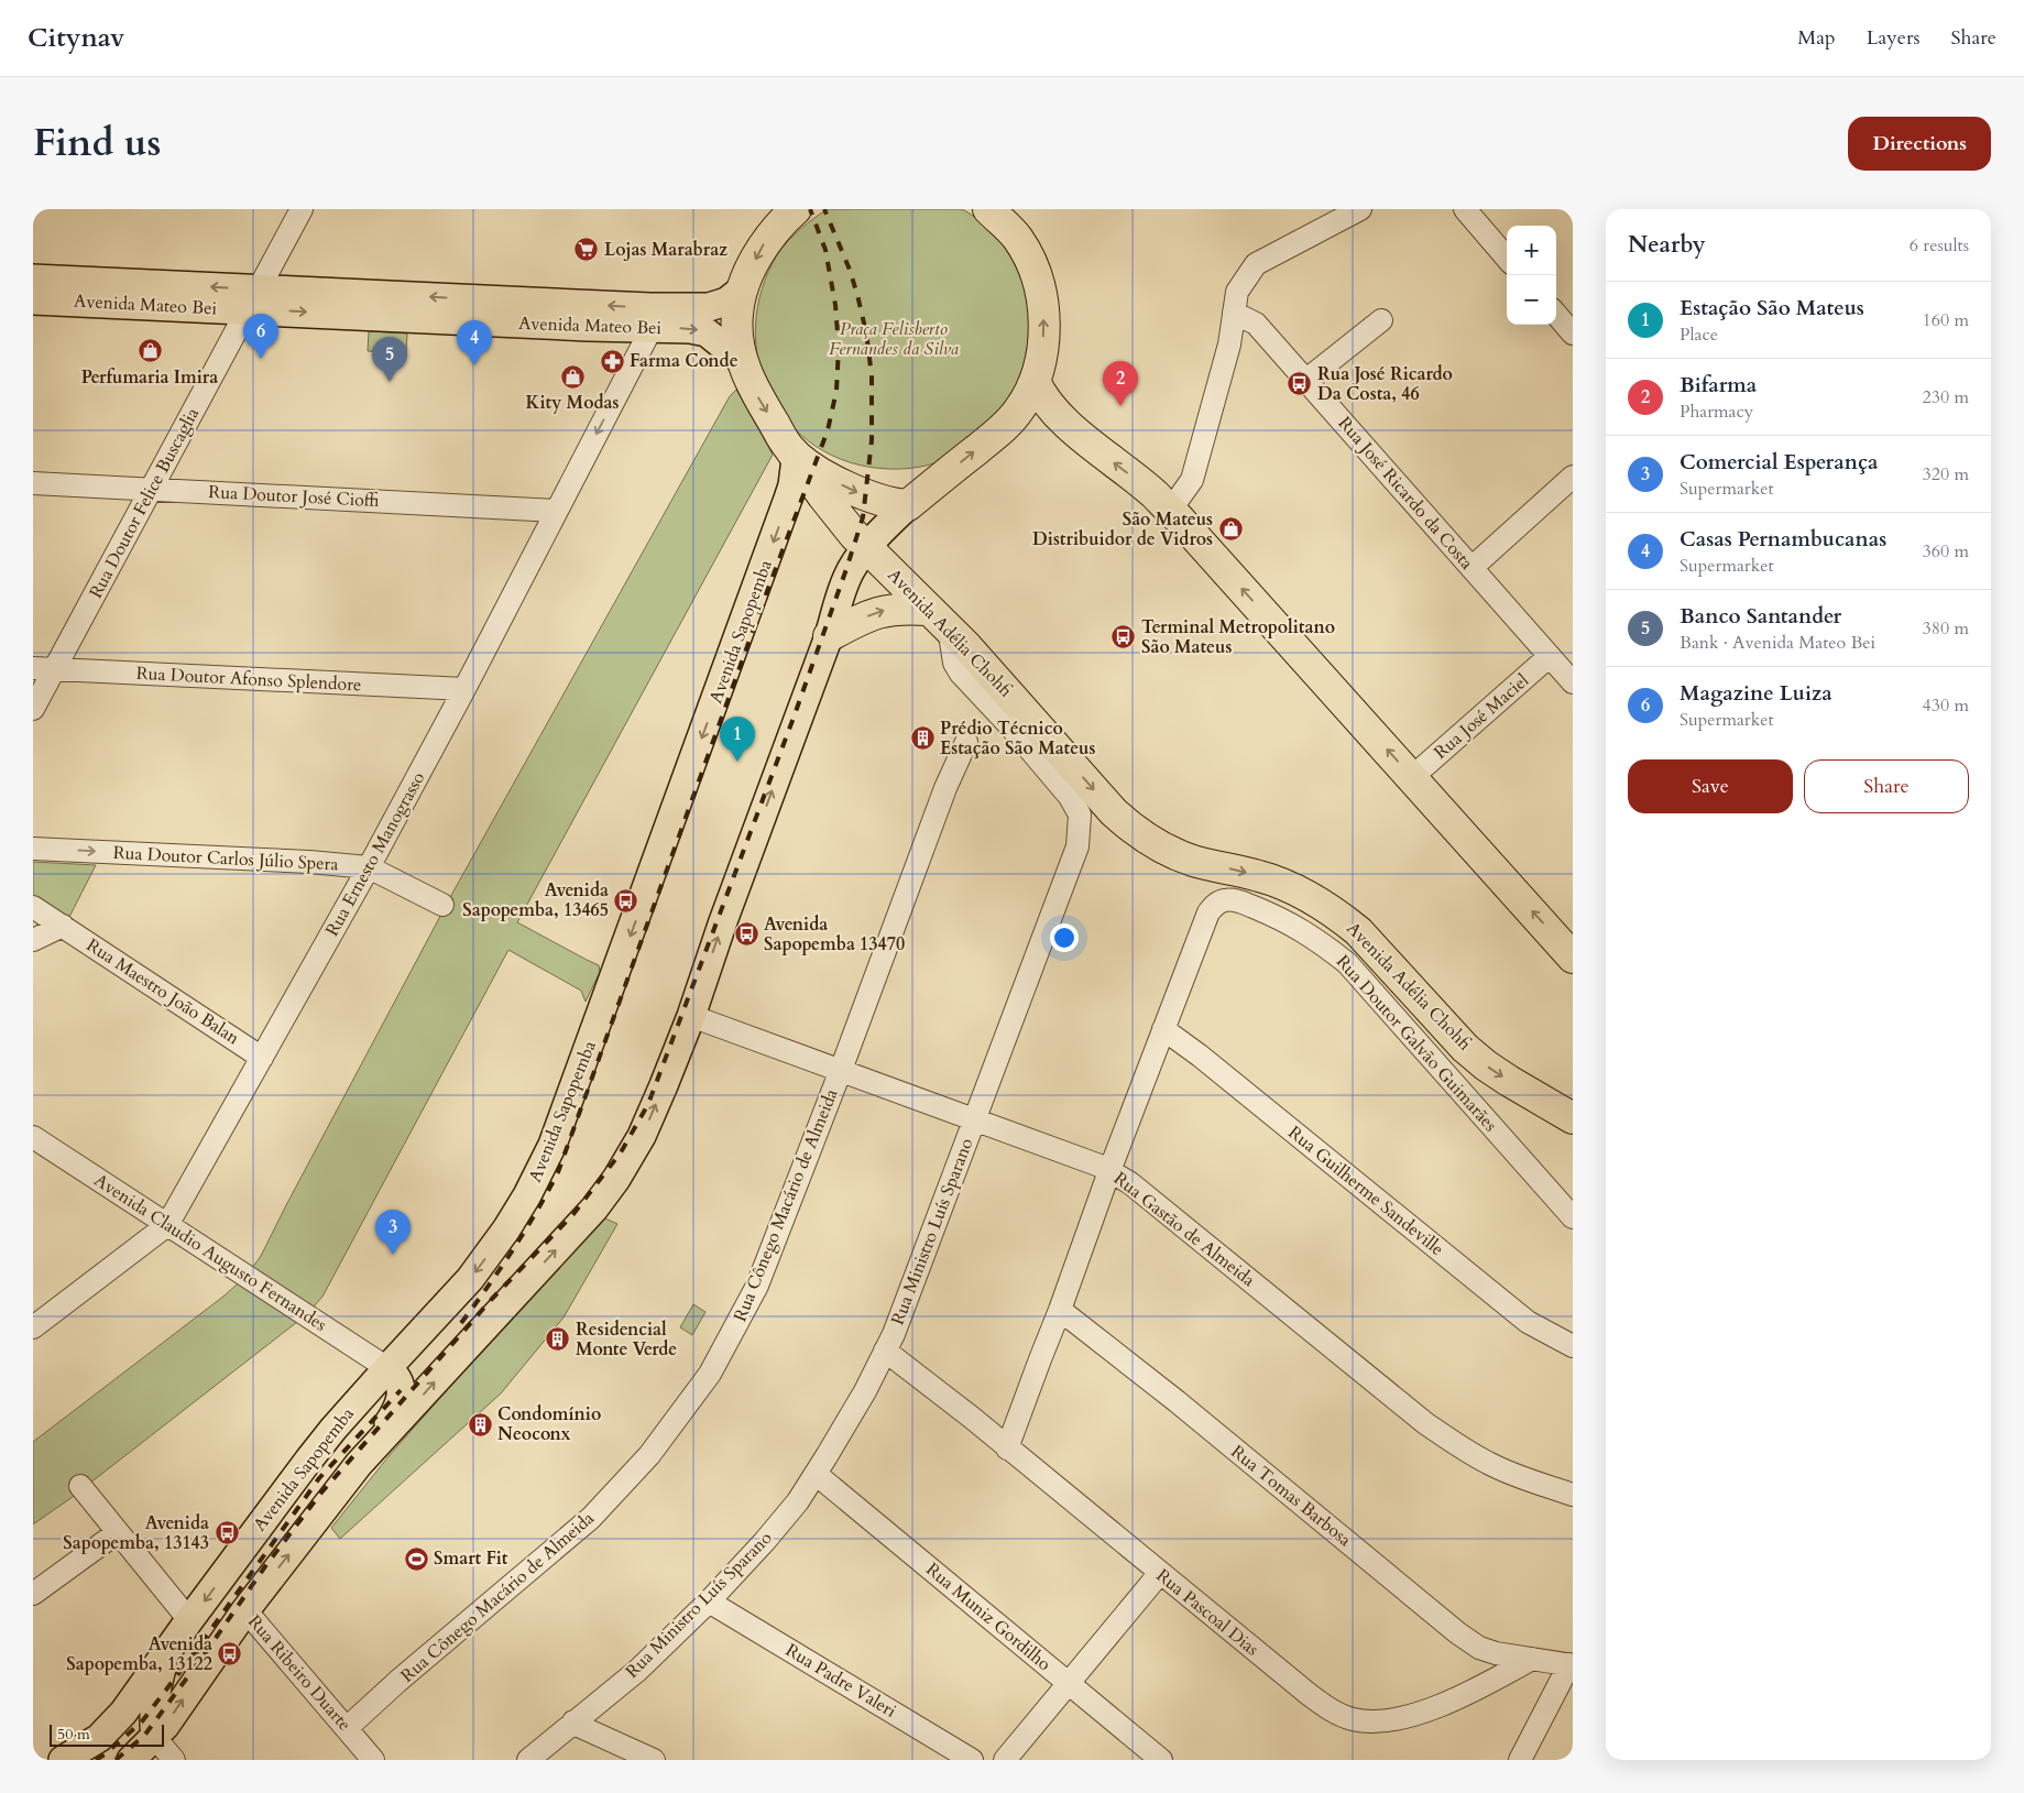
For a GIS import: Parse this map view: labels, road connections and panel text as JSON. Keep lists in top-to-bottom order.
{
  "streets": {
    "highway": ["Avenida Adélia Chohfi"],
    "main road": ["Avenida Mateo Bei", "Avenida Sapopemba"],
    "street": [
      "Rua José Ricardo da Costa",
      "Rua Doutor José Cioffi",
      "Rua Doutor Felice Buscaglia",
      "Rua Doutor Afonso Splendore",
      "Rua José Maciel",
      "Rua Ernesto Manograsso",
      "Rua Doutor Carlos Júlio Spera",
      "Rua Maestro João Balan",
      "Rua Doutor Galvão Guimarães",
      "Rua Guilherme Sandeville",
      "Rua Cônego Macário de Almeida",
      "Rua Gastão de Almeida",
      "Rua Ministro Luís Sparano",
      "Avenida Claudio Augusto Fernandes",
      "Rua Tomas Barbosa",
      "Rua Pascoal Dias",
      "Rua Muniz Gordilho",
      "Rua Ribeiro Duarte",
      "Rua Padre Valeri"
    ]
  },
  "crossings": [
    ["Avenida Mateo Bei", "Rua Doutor Felice Buscaglia"],
    ["Avenida Mateo Bei", "Rua Ernesto Manograsso"],
    ["Rua José Ricardo da Costa", "Rua José Maciel"],
    ["Rua Doutor José Cioffi", "Rua Doutor Felice Buscaglia"],
    ["Rua Doutor José Cioffi", "Rua Ernesto Manograsso"],
    ["Rua Doutor Felice Buscaglia", "Rua Doutor Afonso Splendore"],
    ["Avenida Sapopemba", "Avenida Adélia Chohfi"],
    ["Avenida Sapopemba", "Avenida Claudio Augusto Fernandes"],
    ["Avenida Adélia Chohfi", "Rua Ministro Luís Sparano"],
    ["Rua Doutor Afonso Splendore", "Rua Ernesto Manograsso"],
    ["Rua Ernesto Manograsso", "Rua Doutor Carlos Júlio Spera"],
    ["Rua Ernesto Manograsso", "Rua Maestro João Balan"],
    ["Rua Ernesto Manograsso", "Avenida Claudio Augusto Fernandes"],
    ["Rua Doutor Galvão Guimarães", "Rua Guilherme Sandeville"],
    ["Rua Cônego Macário de Almeida", "Rua Gastão de Almeida"],
    ["Rua Cônego Macário de Almeida", "Rua Ribeiro Duarte"],
    ["Rua Gastão de Almeida", "Rua Ministro Luís Sparano"],
    ["Rua Ministro Luís Sparano", "Rua Pascoal Dias"],
    ["Rua Ministro Luís Sparano", "Rua Muniz Gordilho"],
    ["Rua Ministro Luís Sparano", "Rua Padre Valeri"],
    ["Rua Tomas Barbosa", "Rua Pascoal Dias"]
  ],
  "one_way": ["Rua Doutor Carlos Júlio Spera"],
  "parks": ["Praça Felisberto Fernandes da Silva"],
  "places": {
    "supermarket": ["Lojas Marabraz"],
    "shop": ["Perfumaria Imira", "Kity Modas", "São Mateus Distribuidor de Vidros"],
    "pharmacy": ["Farma Conde"],
    "bus stop": [
      "Rua José Ricardo Da Costa, 46",
      "Terminal Metropolitano São Mateus",
      "Avenida Sapopemba, 13465",
      "Avenida Sapopemba 13470",
      "Avenida Sapopemba, 13143",
      "Avenida Sapopemba, 13122"
    ],
    "building": ["Prédio Técnico Estação São Mateus", "Residencial Monte Verde", "Condomínio Neoconx"],
    "sports": ["Smart Fit"]
  },
  "scale_bar": "50 m",
  "page": {
    "header": "Citynav",
    "nav": ["Map", "Layers", "Share"],
    "title": "Find us",
    "buttons": [
      "Directions",
      ["Save", "Share"]
    ],
    "heading": ["Nearby", "6 results"],
    "map_buttons": ["+", "−"],
    "list": [
      {
        "mark": "1",
        "name": "Estação São Mateus",
        "note": "Place",
        "value": "160 m"
      },
      {
        "mark": "2",
        "name": "Bifarma",
        "note": "Pharmacy",
        "value": "230 m"
      },
      {
        "mark": "3",
        "name": "Comercial Esperança",
        "note": "Supermarket",
        "value": "320 m"
      },
      {
        "mark": "4",
        "name": "Casas Pernambucanas",
        "note": "Supermarket",
        "value": "360 m"
      },
      {
        "mark": "5",
        "name": "Banco Santander",
        "note": "Bank · Avenida Mateo Bei",
        "value": "380 m"
      },
      {
        "mark": "6",
        "name": "Magazine Luiza",
        "note": "Supermarket",
        "value": "430 m"
      }
    ],
    "pins": [
      "6",
      "4",
      "5",
      "2",
      "1",
      "3"
    ],
    "scale": "50 m"
  }
}
